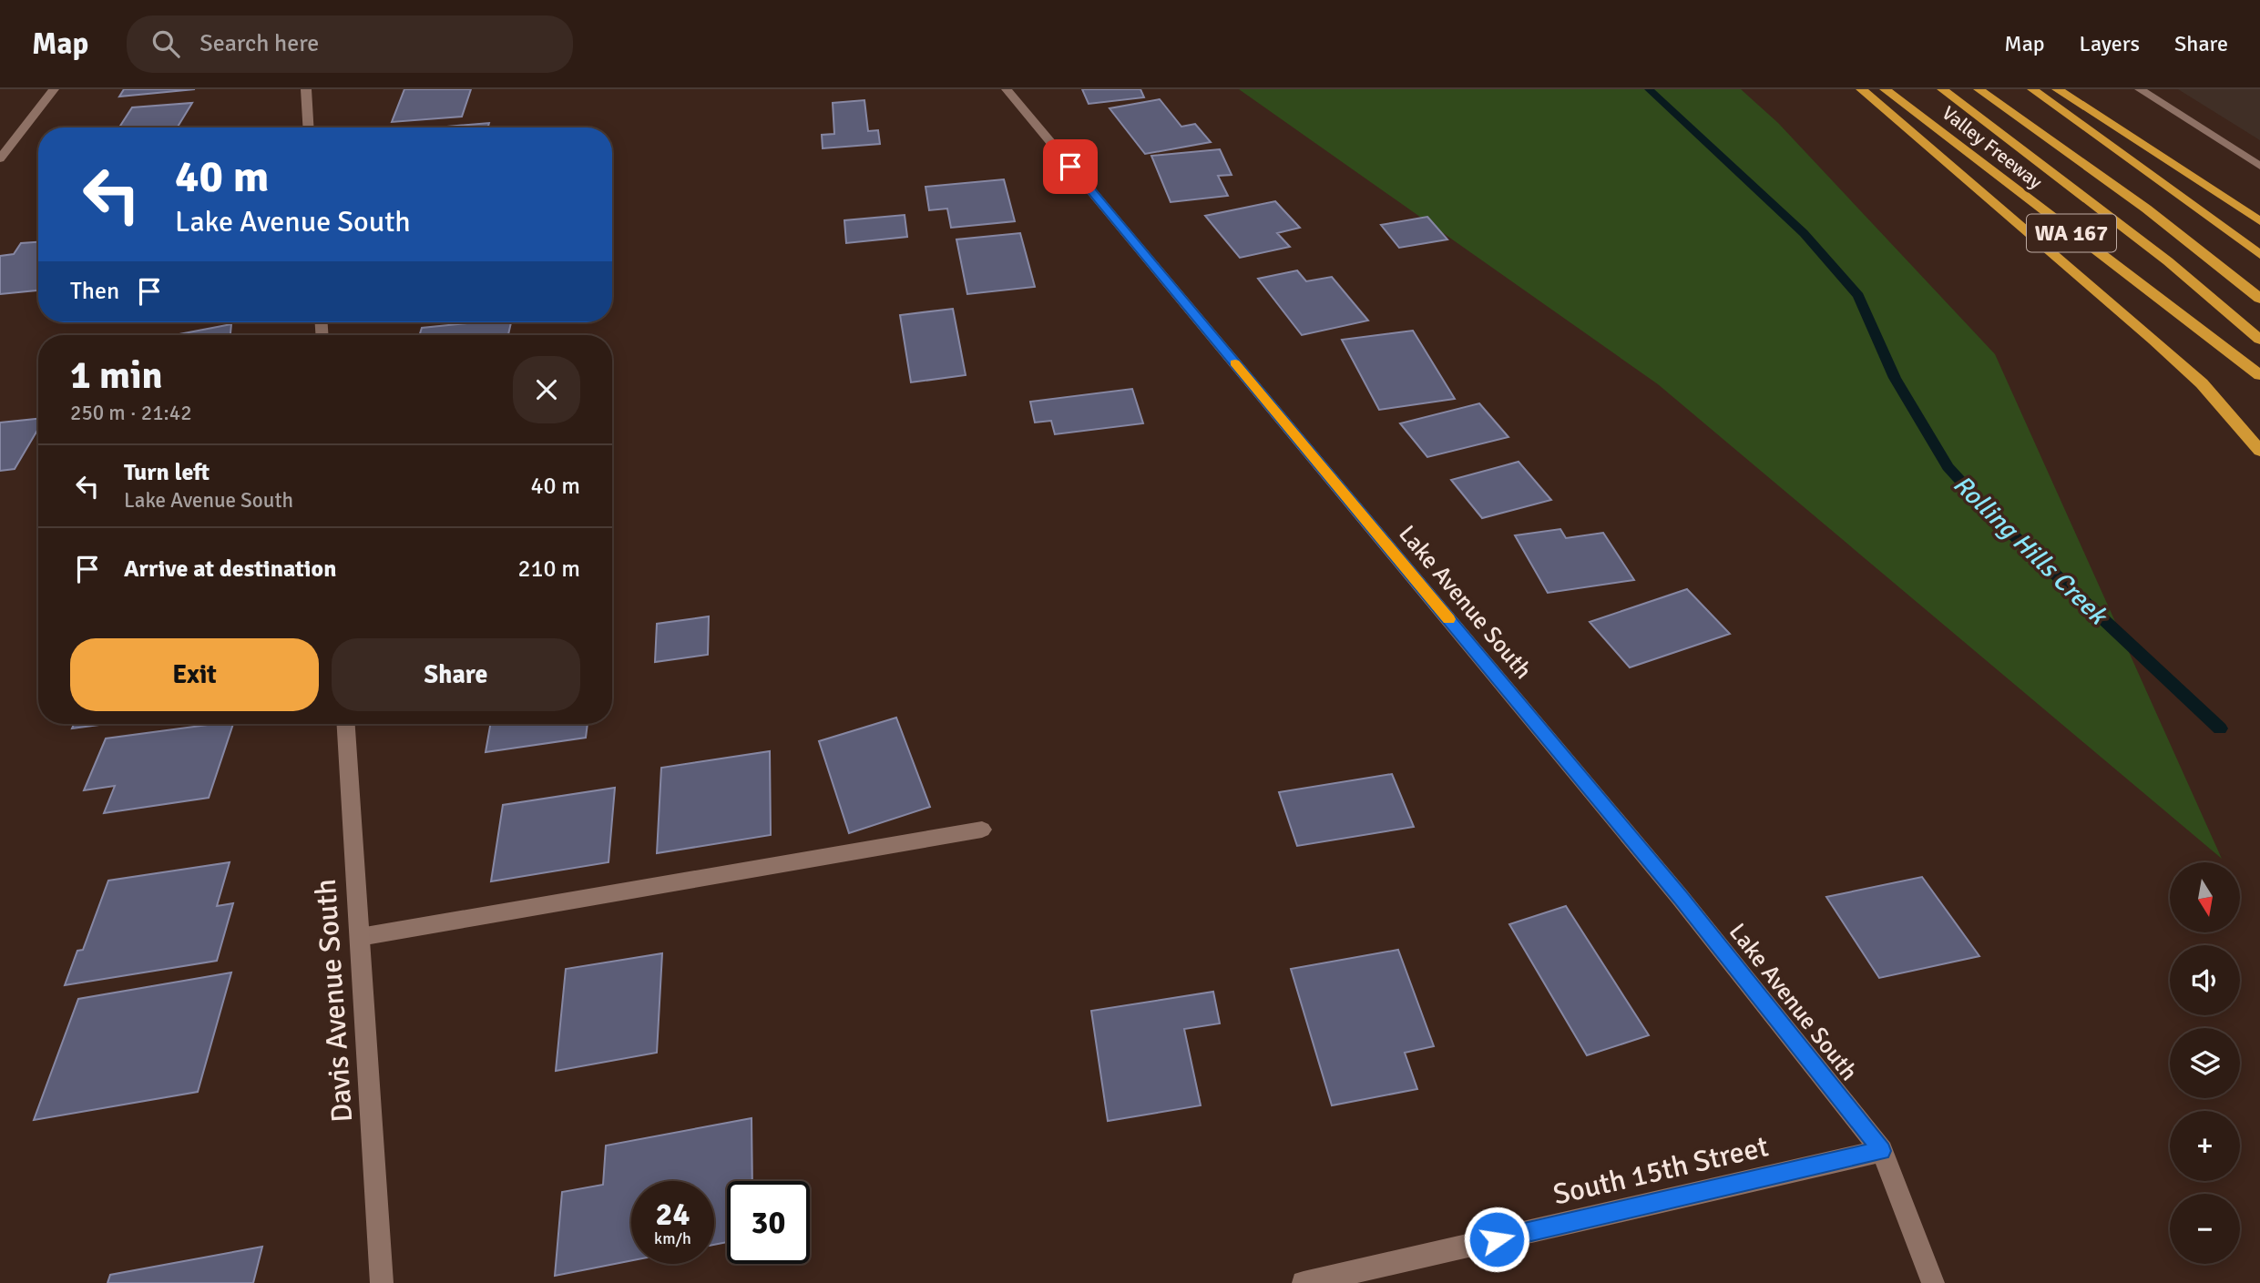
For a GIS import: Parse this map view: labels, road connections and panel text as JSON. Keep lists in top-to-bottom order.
{
  "streets": {
    "highway": ["Valley Freeway", "WA 167"],
    "street": ["Lake Avenue South", "Davis Avenue South", "South 15th Street"]
  },
  "crossings": [
    ["Lake Avenue South", "South 15th Street"]
  ],
  "water": ["Rolling Hills Creek"],
  "north": "bottom",
  "page": {
    "header": "Map",
    "search": "Search here",
    "nav": ["Map", "Layers", "Share"],
    "turn": ["40 m", "Lake Avenue South"],
    "then": "Then",
    "heading": ["1 min", "250 m · 21:42"],
    "list": [
      {
        "name": "Turn left",
        "note": "Lake Avenue South",
        "value": "40 m"
      },
      {
        "name": "Arrive at destination",
        "value": "210 m"
      }
    ],
    "buttons": ["Exit", "Share"],
    "map_buttons": ["+", "−"],
    "speed": "24 km/h",
    "limit": "30"
  }
}
